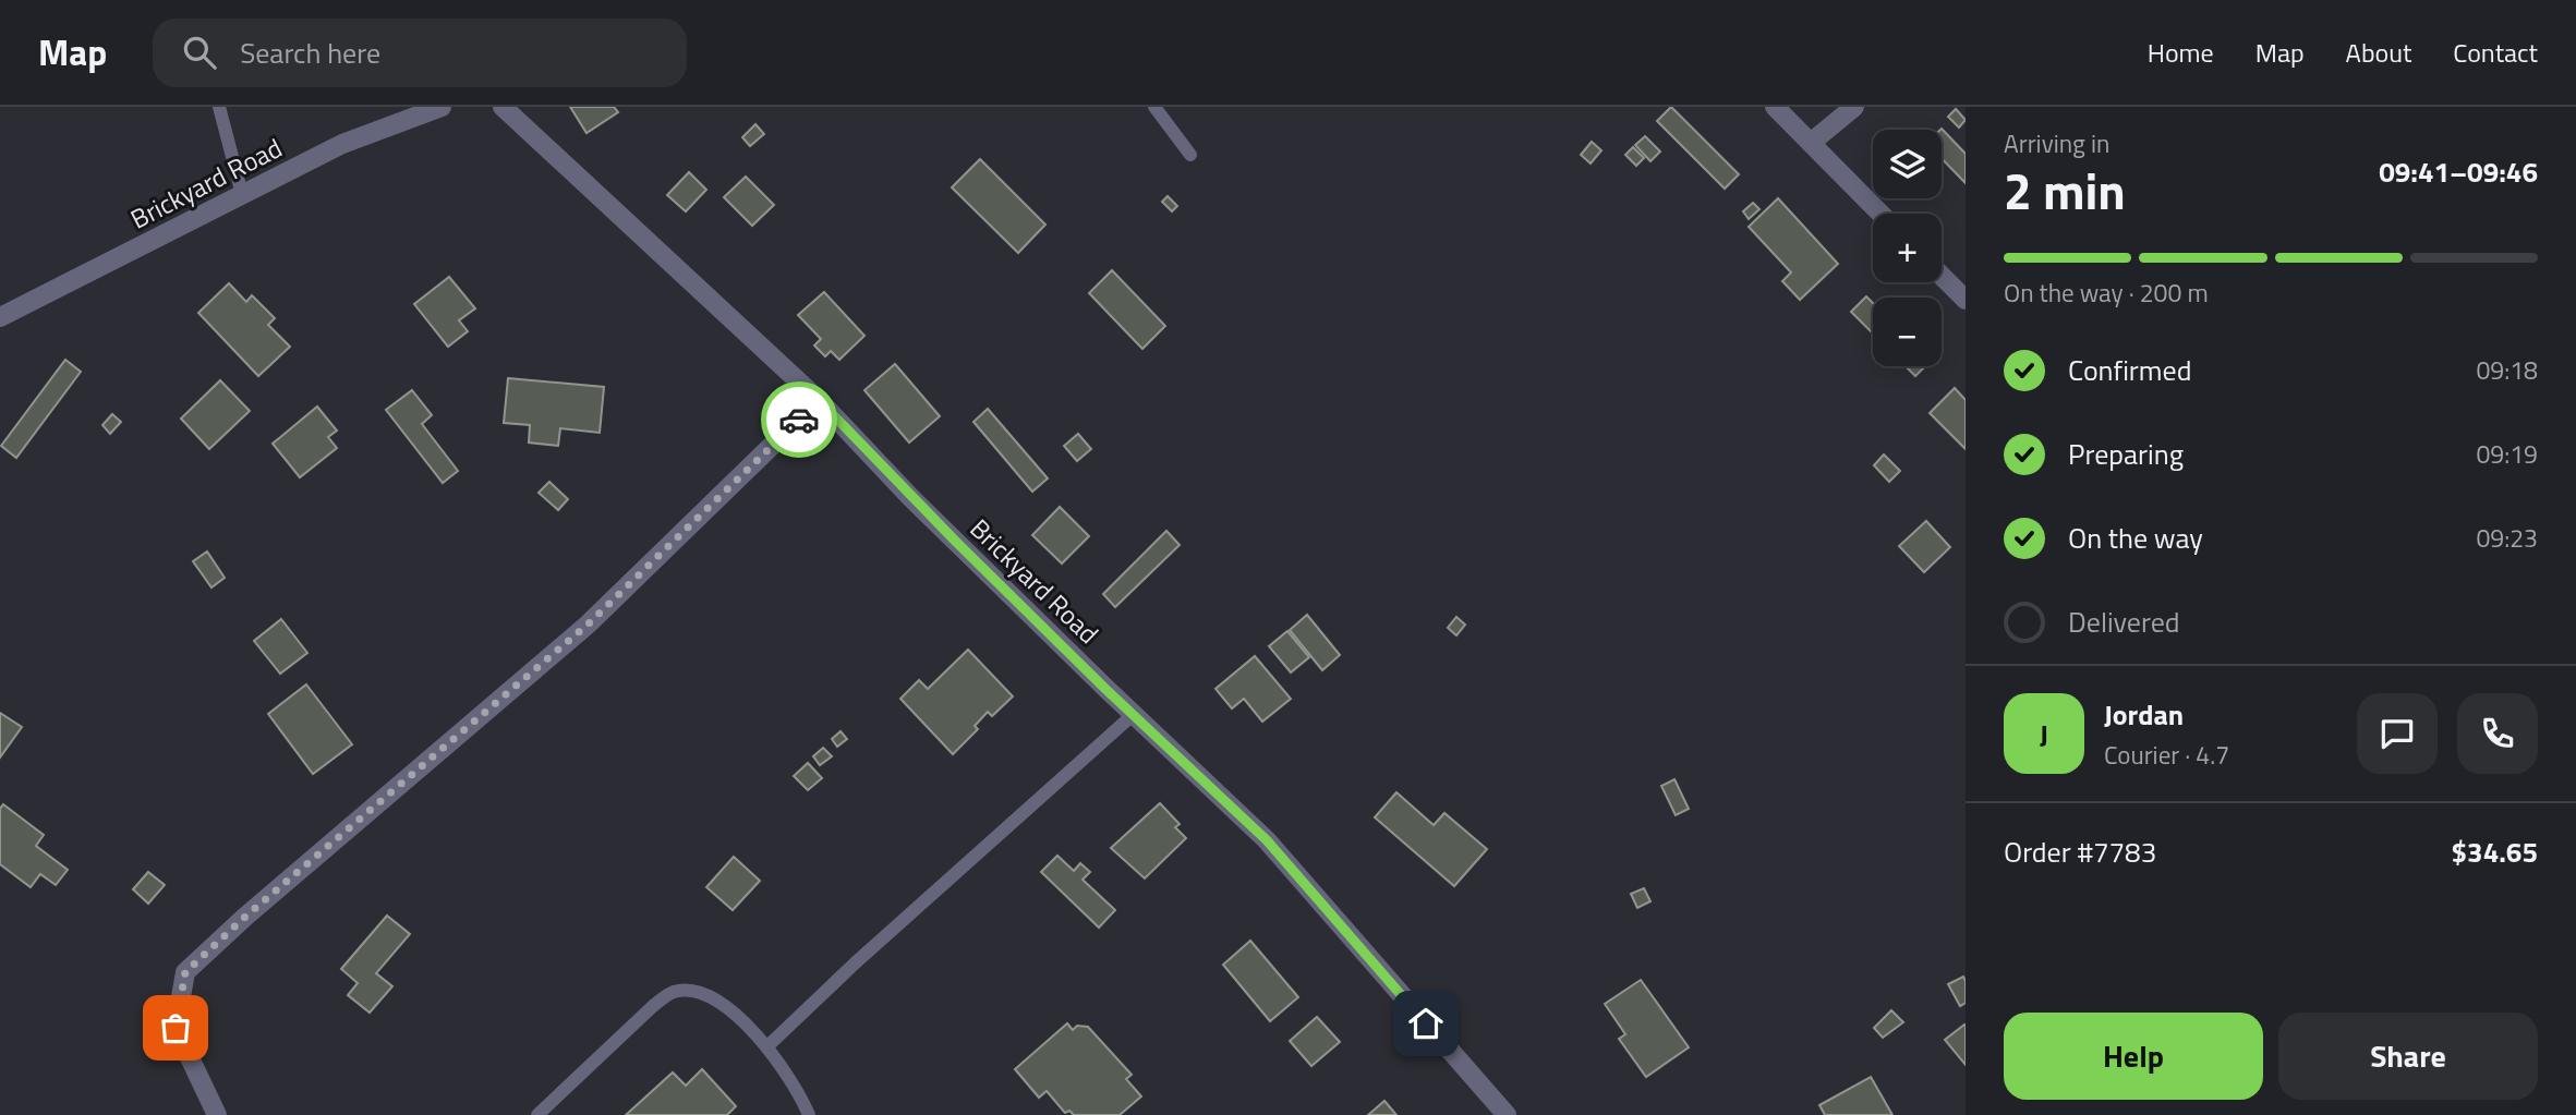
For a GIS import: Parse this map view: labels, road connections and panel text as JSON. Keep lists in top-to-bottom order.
{
  "streets": {
    "street": ["Brickyard Road"]
  },
  "page": {
    "header": "Map",
    "search": "Search here",
    "nav": [
      "Home",
      "Map",
      "About",
      "Contact"
    ],
    "heading": ["2 min", "Arriving in", "09:41–09:46"],
    "panel": [
      "Jordan",
      "Courier · 4.7",
      "Order #7783",
      "$34.65"
    ],
    "map_buttons": ["+", "−"],
    "bar": "On the way · 200 m",
    "list": [
      ["Confirmed", "09:18"],
      ["Preparing", "09:19"],
      ["On the way", "09:23"],
      "Delivered"
    ],
    "round": "J",
    "buttons": ["Help", "Share"]
  }
}
